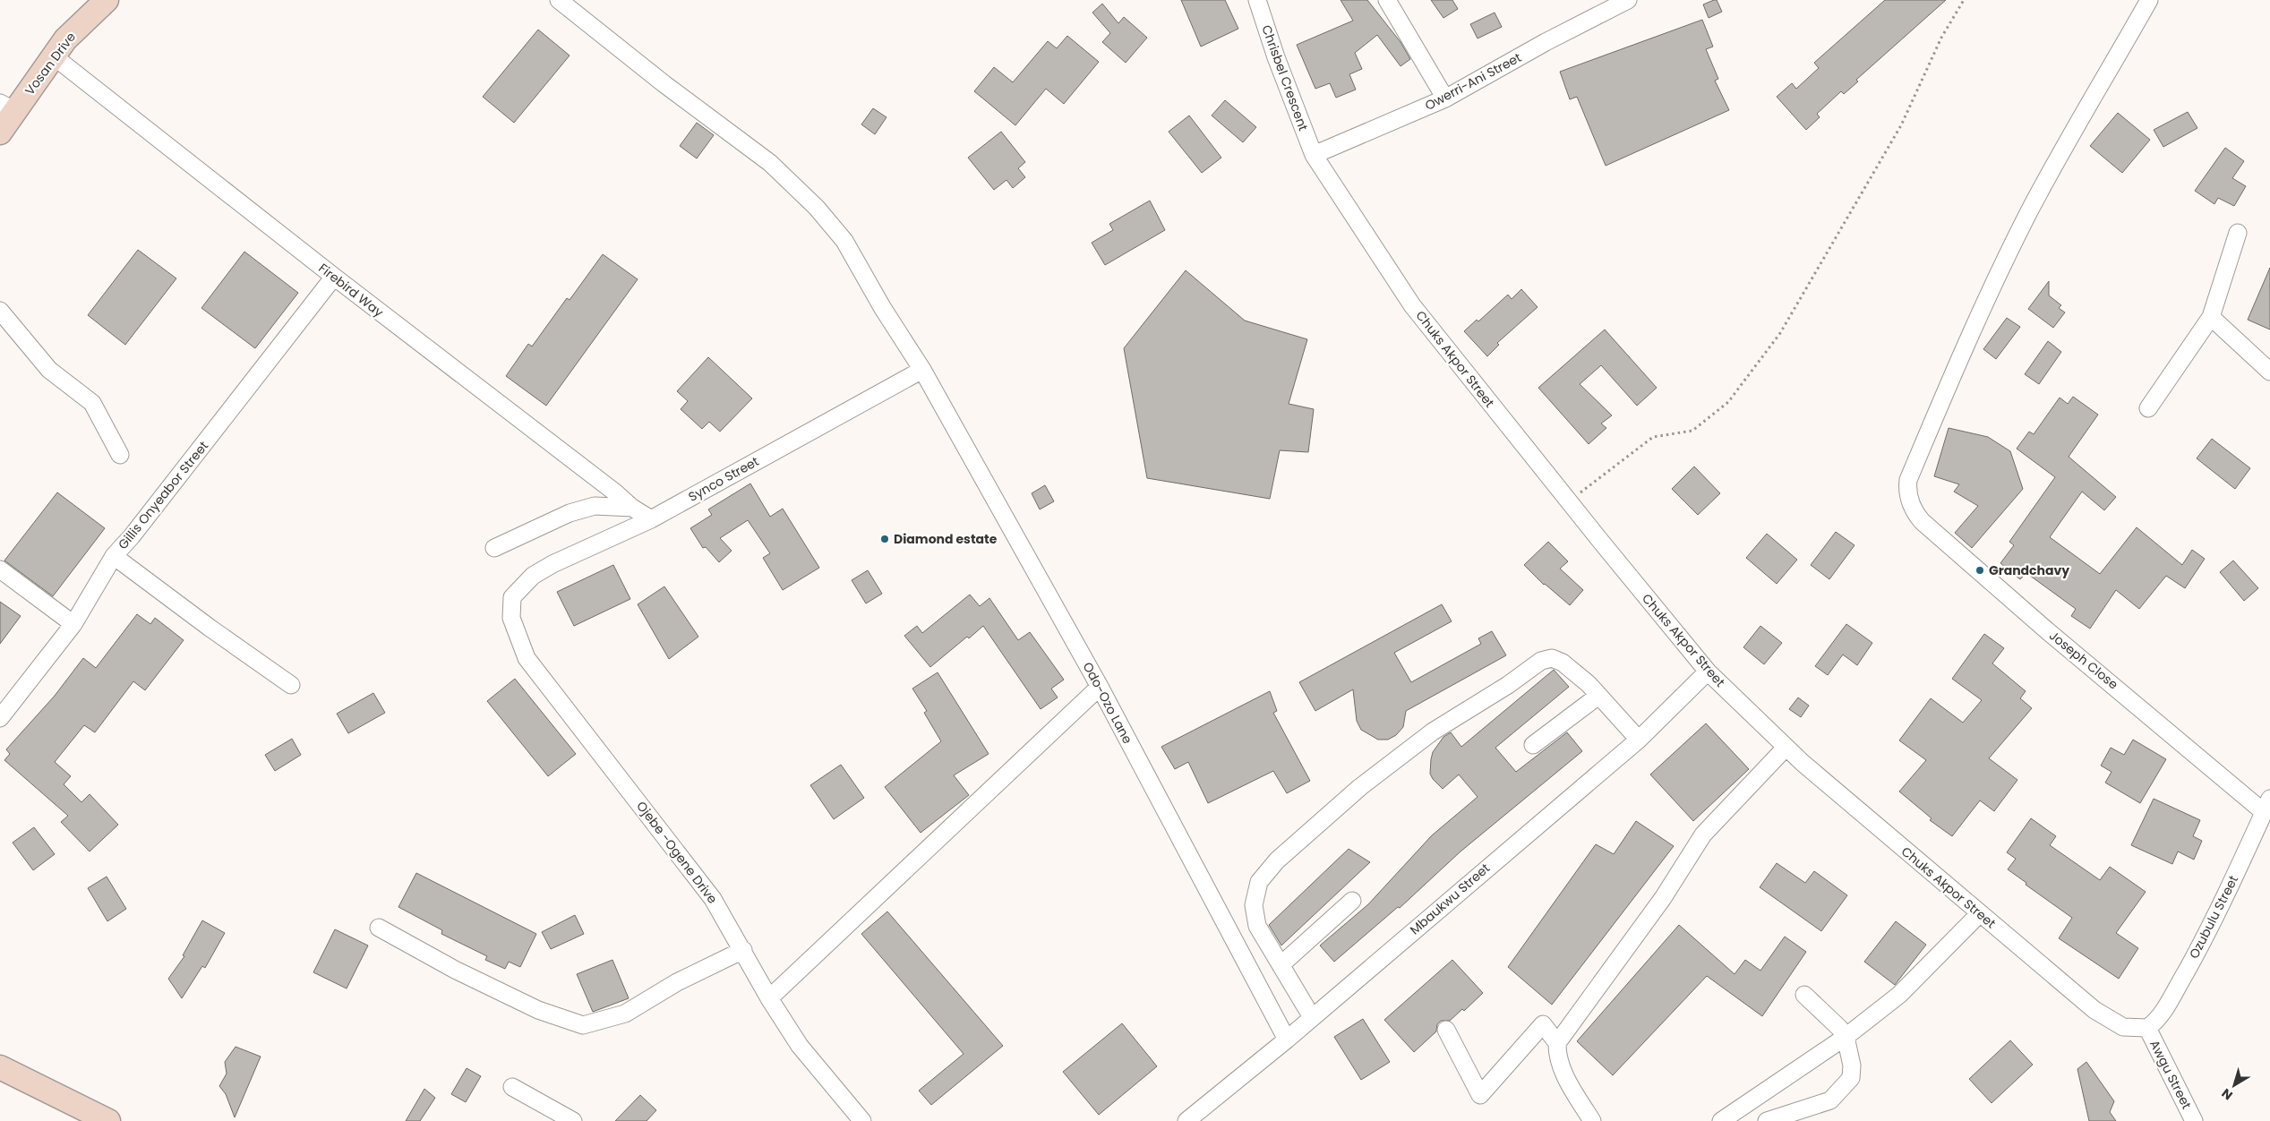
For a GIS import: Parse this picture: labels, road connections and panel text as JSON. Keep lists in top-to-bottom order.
{
  "streets": {
    "street": [
      "Vosan Drive",
      "Chrisbel Crescent",
      "Owerri-Ani Street",
      "Firebird Way",
      "Chuks Akpor Street",
      "Synco Street",
      "Gillis Onyeabor Street",
      "Joseph Close",
      "Odo-Ozo Lane",
      "Ojebe -Ogene Drive",
      "Mbaukwu Street",
      "Ozubulu Street",
      "Awgu Street"
    ]
  },
  "crossings": [
    ["Vosan Drive", "Firebird Way"],
    ["Chrisbel Crescent", "Owerri-Ani Street"],
    ["Chrisbel Crescent", "Chuks Akpor Street"],
    ["Owerri-Ani Street", "Chuks Akpor Street"],
    ["Firebird Way", "Synco Street"],
    ["Firebird Way", "Gillis Onyeabor Street"],
    ["Chuks Akpor Street", "Mbaukwu Street"],
    ["Chuks Akpor Street", "Ozubulu Street"],
    ["Chuks Akpor Street", "Awgu Street"],
    ["Synco Street", "Odo-Ozo Lane"],
    ["Synco Street", "Ojebe -Ogene Drive"],
    ["Joseph Close", "Ozubulu Street"],
    ["Odo-Ozo Lane", "Mbaukwu Street"],
    ["Ozubulu Street", "Awgu Street"]
  ],
  "places": ["Diamond estate", "Grandchavy"],
  "north": "bottom left"
}
